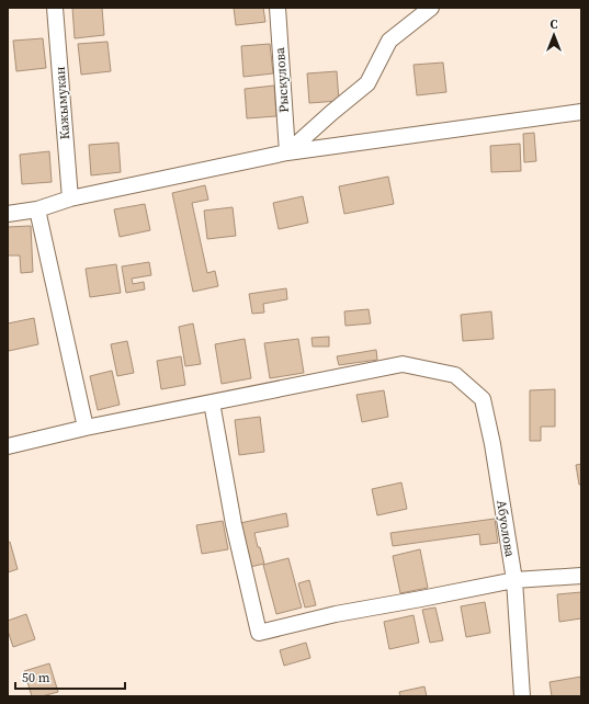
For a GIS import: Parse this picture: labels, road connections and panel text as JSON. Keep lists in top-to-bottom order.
{
  "streets": {
    "street": ["Рыскулова", "Кажымукан", "Абуолова"]
  },
  "scale_bar": "50 m",
  "north": "top"
}
